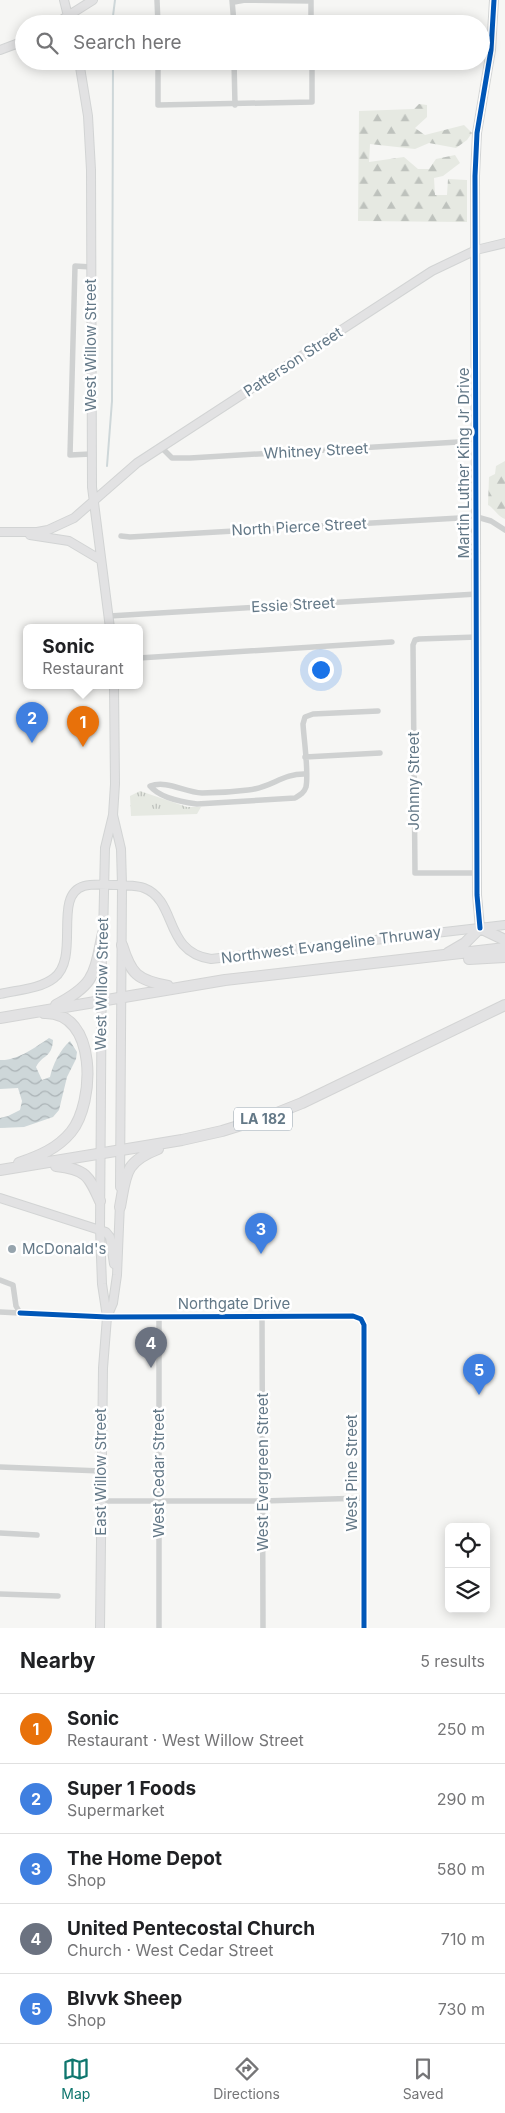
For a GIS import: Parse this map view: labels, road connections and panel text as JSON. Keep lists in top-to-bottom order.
{
  "streets": {
    "highway": ["Northwest Evangeline Thruway", "LA 182"],
    "street": [
      "West Willow Street",
      "Patterson Street",
      "Whitney Street",
      "Martin Luther King Jr Drive",
      "North Pierce Street",
      "Essie Street",
      "Johnny Street",
      "Northgate Drive",
      "East Willow Street",
      "West Evergreen Street",
      "West Cedar Street",
      "West Pine Street"
    ]
  },
  "crossings": [
    ["West Willow Street", "Patterson Street"],
    ["West Willow Street", "Essie Street"],
    ["West Willow Street", "Northwest Evangeline Thruway"],
    ["West Willow Street", "LA 182"],
    ["West Willow Street", "East Willow Street"],
    ["Patterson Street", "Whitney Street"],
    ["Patterson Street", "Martin Luther King Jr Drive"],
    ["Whitney Street", "Martin Luther King Jr Drive"],
    ["Martin Luther King Jr Drive", "North Pierce Street"],
    ["Martin Luther King Jr Drive", "Essie Street"],
    ["Martin Luther King Jr Drive", "Johnny Street"],
    ["Martin Luther King Jr Drive", "Northwest Evangeline Thruway"],
    ["LA 182", "East Willow Street"],
    ["Northgate Drive", "East Willow Street"],
    ["Northgate Drive", "West Evergreen Street"],
    ["Northgate Drive", "West Cedar Street"],
    ["Northgate Drive", "West Pine Street"]
  ],
  "places": ["McDonald's"],
  "page": {
    "search": "Search here",
    "popup": ["Sonic", "Restaurant"],
    "pins": [
      "2",
      "1",
      "3",
      "4",
      "5"
    ],
    "heading": ["Nearby", "5 results"],
    "list": [
      {
        "mark": "1",
        "name": "Sonic",
        "note": "Restaurant · West Willow Street",
        "value": "250 m"
      },
      {
        "mark": "2",
        "name": "Super 1 Foods",
        "note": "Supermarket",
        "value": "290 m"
      },
      {
        "mark": "3",
        "name": "The Home Depot",
        "note": "Shop",
        "value": "580 m"
      },
      {
        "mark": "4",
        "name": "United Pentecostal Church",
        "note": "Church · West Cedar Street",
        "value": "710 m"
      },
      {
        "mark": "5",
        "name": "Blvvk Sheep",
        "note": "Shop",
        "value": "730 m"
      }
    ],
    "nav": ["Map", "Directions", "Saved"]
  }
}
